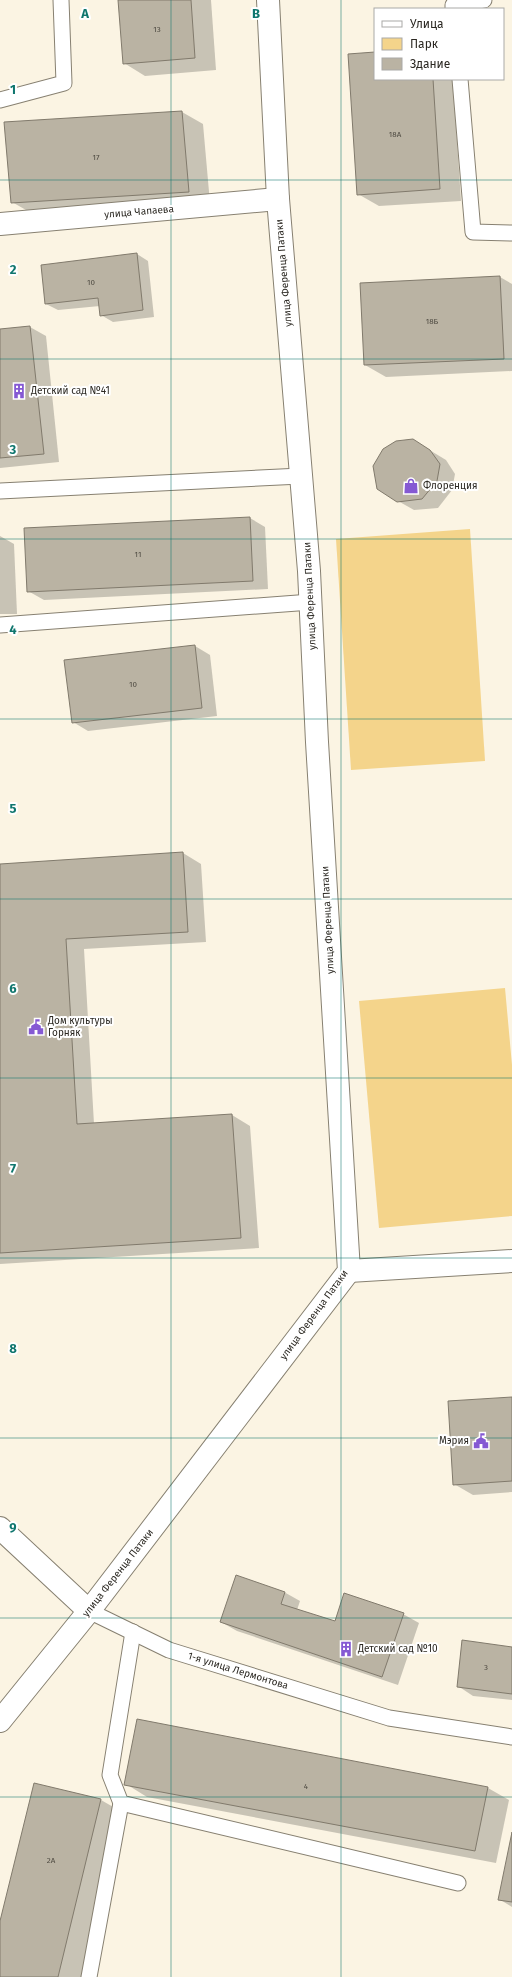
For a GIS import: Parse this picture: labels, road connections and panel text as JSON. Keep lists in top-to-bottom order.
{
  "streets": {
    "street": ["улица Чапаева", "улица Ференца Патаки", "1-я улица Лермонтова"]
  },
  "crossings": [
    ["улица Чапаева", "улица Ференца Патаки"],
    ["улица Ференца Патаки", "1-я улица Лермонтова"]
  ],
  "places": {
    "building": ["Детский сад №41", "Детский сад №10"],
    "shop": ["Флоренция"],
    "public building": ["Дом культуры Горняк", "Мэрия"]
  },
  "house_numbers": [
    "13",
    "18А",
    "17",
    "10",
    "18Б",
    "11",
    "10",
    "3",
    "4",
    "2А"
  ],
  "legend": ["Улица", "Парк", "Здание"],
  "grid": {
    "columns": ["A", "B"],
    "rows": [
      "1",
      "2",
      "3",
      "4",
      "5",
      "6",
      "7",
      "8",
      "9"
    ]
  }
}
